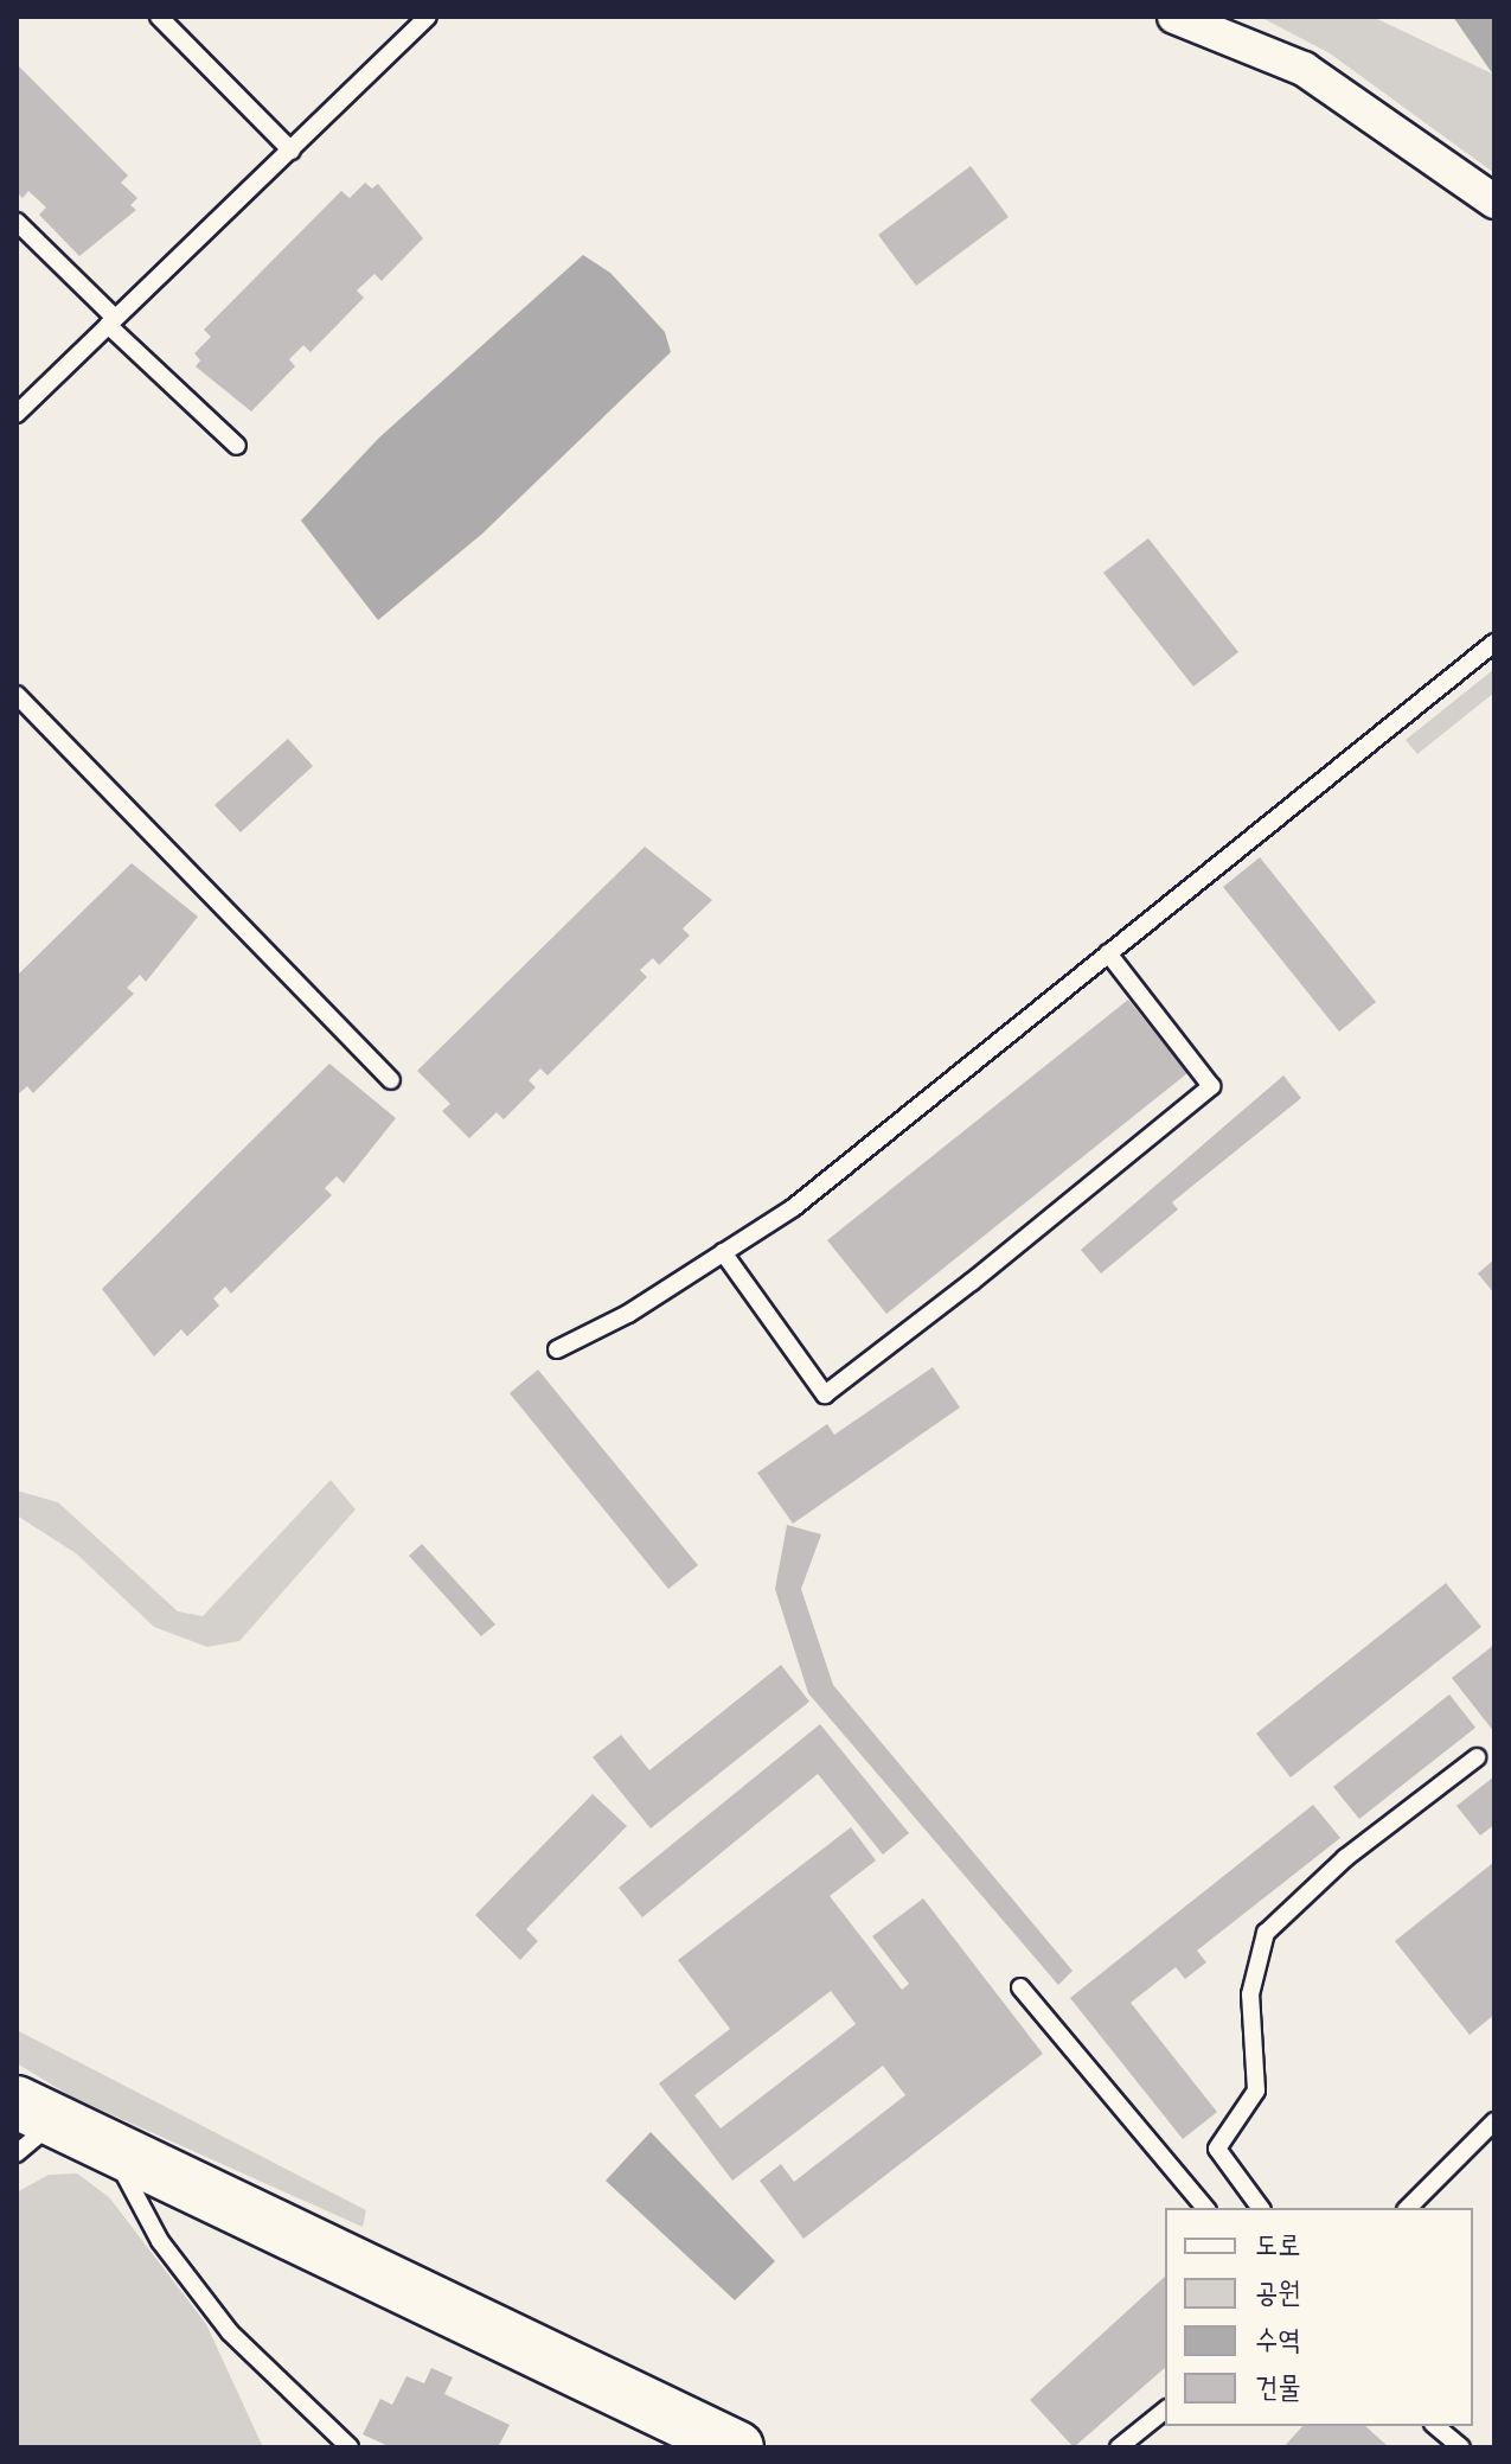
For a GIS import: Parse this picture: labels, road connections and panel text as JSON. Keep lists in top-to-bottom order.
{
  "legend": [
    "도로",
    "공원",
    "수역",
    "건물"
  ]
}
